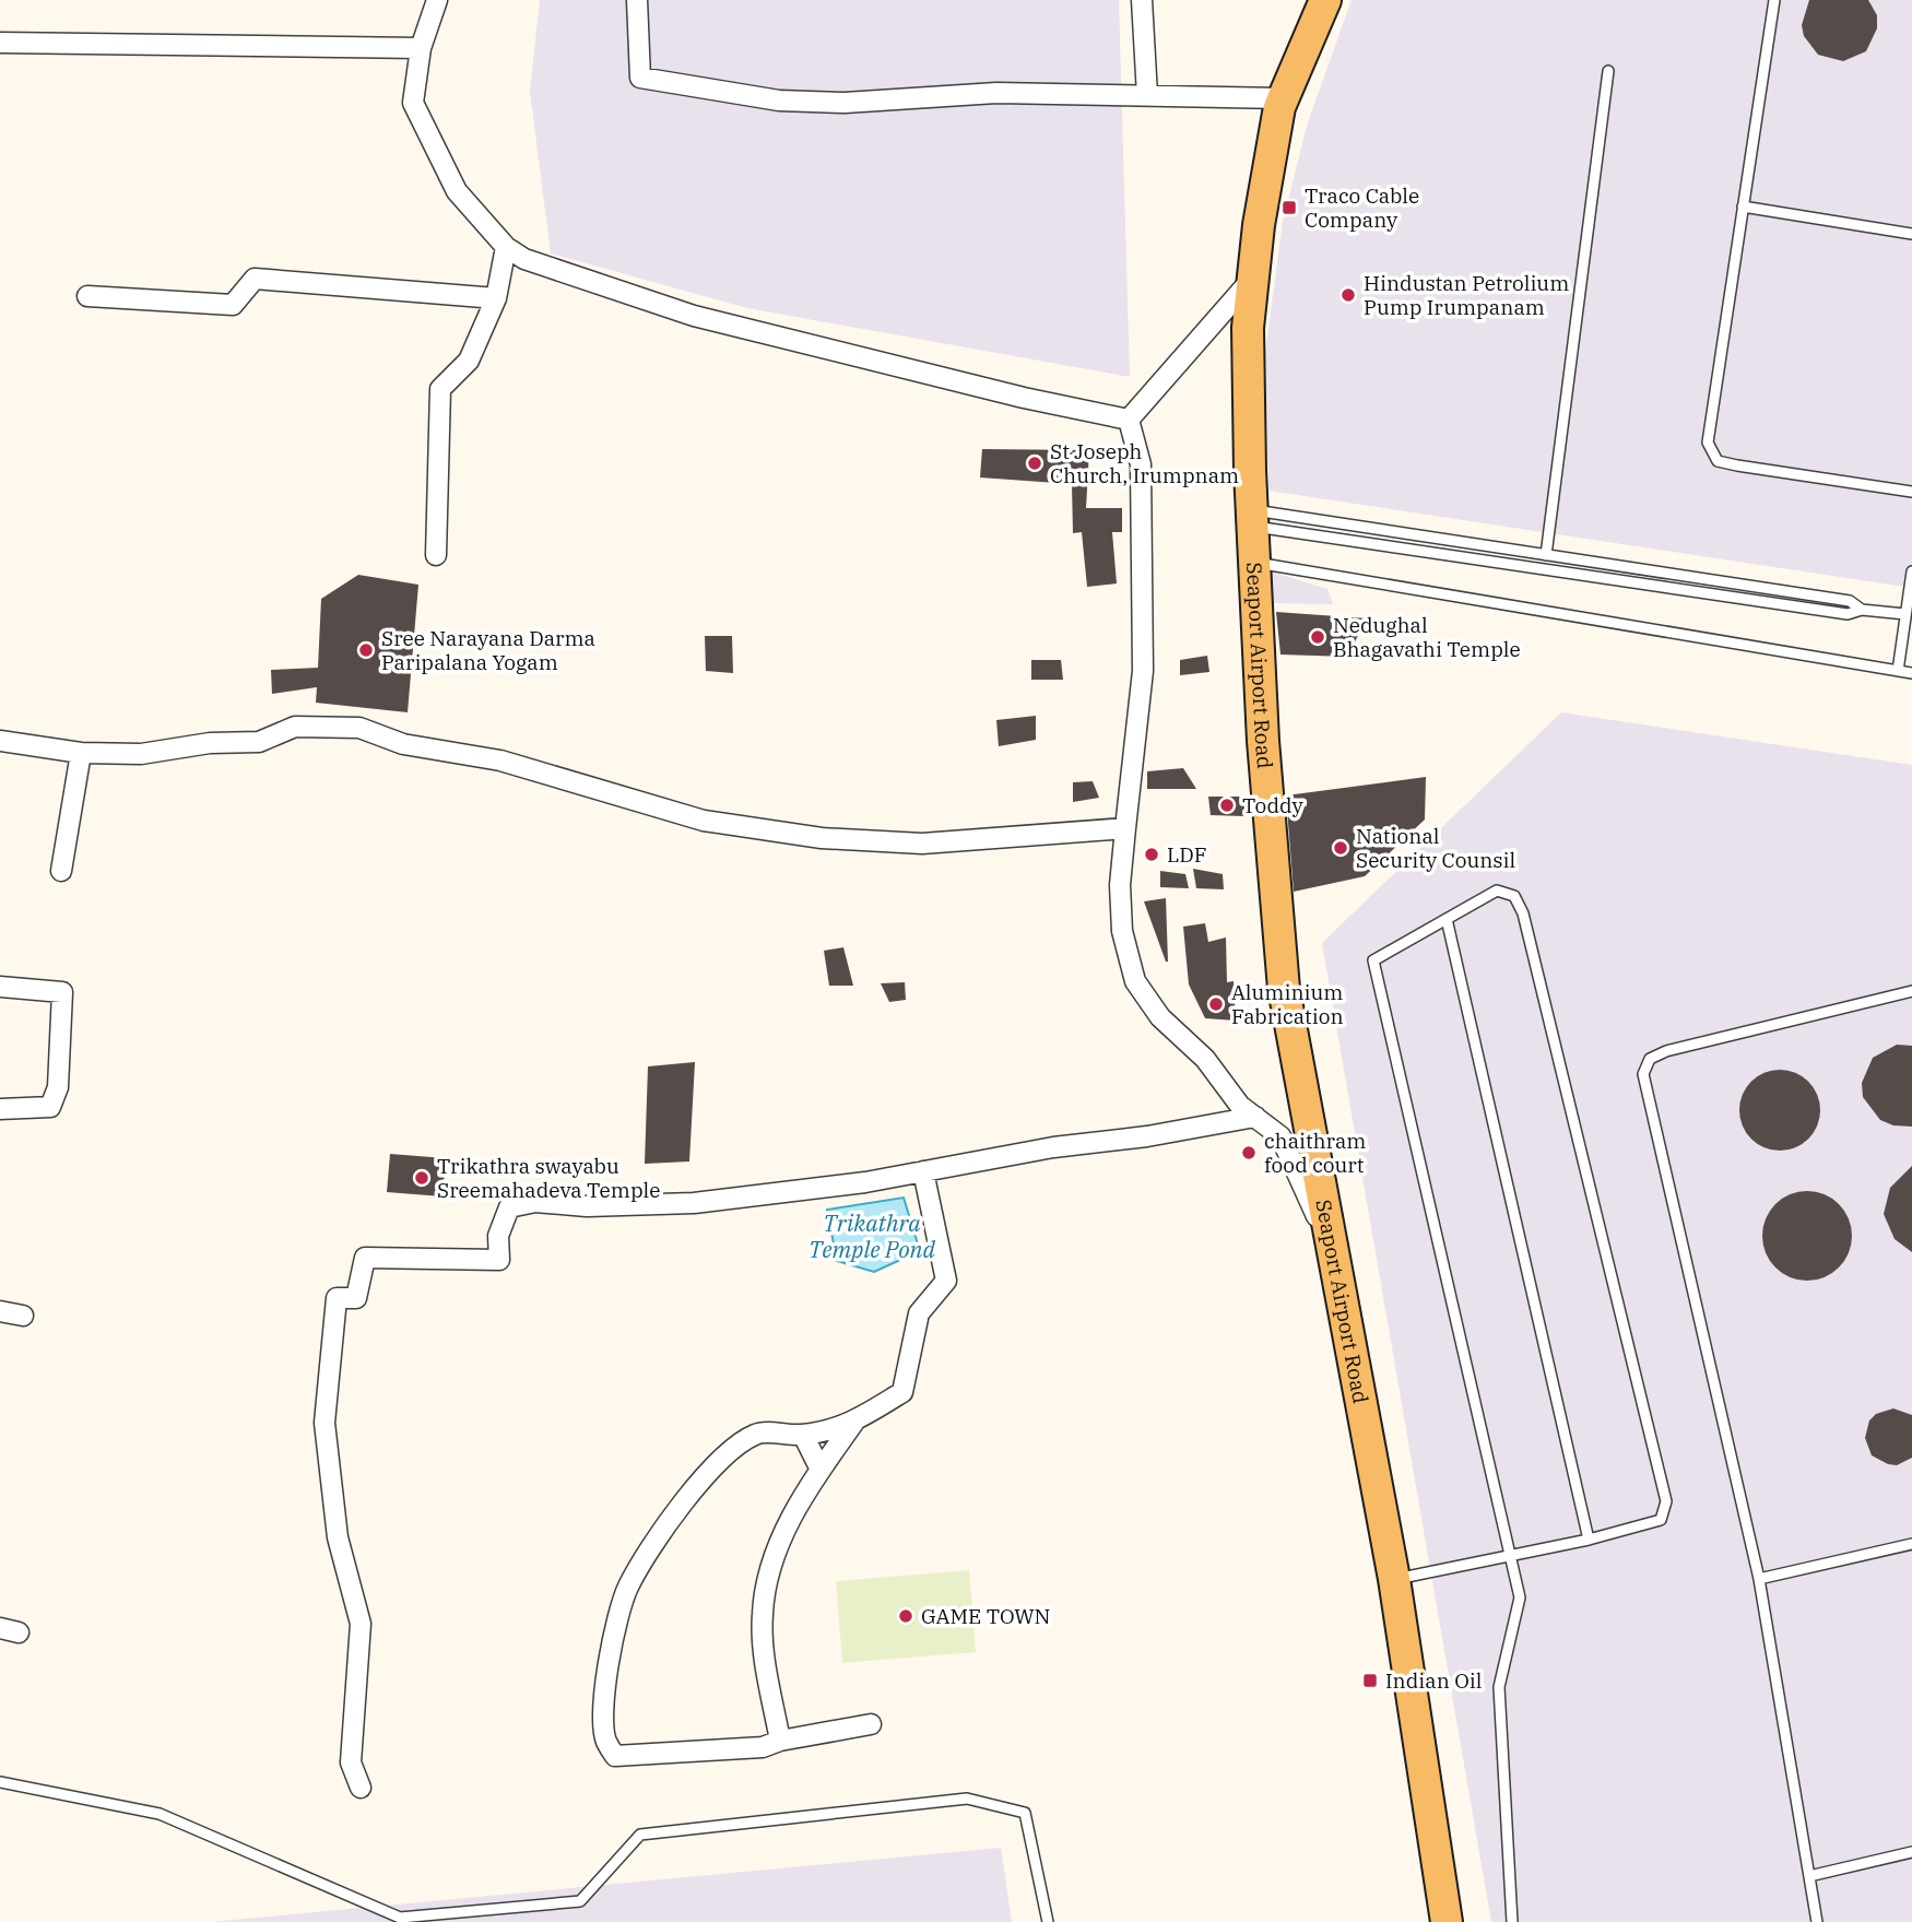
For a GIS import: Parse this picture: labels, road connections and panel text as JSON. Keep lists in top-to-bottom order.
{
  "streets": {
    "main road": ["Seaport Airport Road"]
  },
  "water": ["Trikathra Temple Pond"],
  "places": {
    "transit": ["Traco Cable Company", "Indian Oil"],
    "other": [
      "Hindustan Petrolium Pump Irumpanam",
      "St Joseph Church, Irumpnam",
      "Nedughal Bhagavathi Temple",
      "Sree Narayana Darma Paripalana Yogam",
      "Toddy",
      "National Security Counsil",
      "LDF",
      "Aluminium Fabrication",
      "chaithram food court",
      "Trikathra swayabu Sreemahadeva Temple",
      "GAME TOWN"
    ]
  }
}
